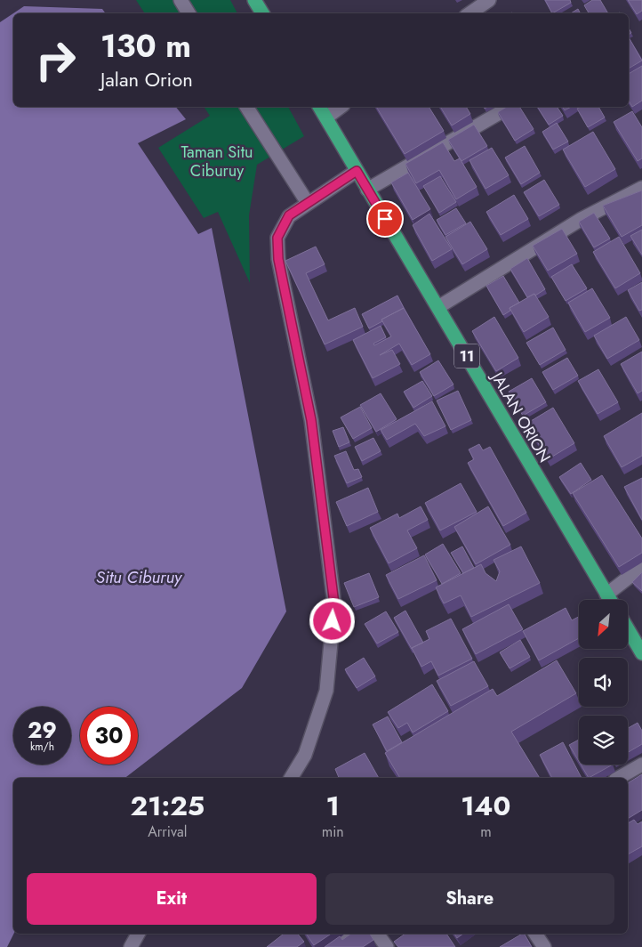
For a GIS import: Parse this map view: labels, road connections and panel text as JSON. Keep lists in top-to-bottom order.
{
  "streets": {
    "highway": ["11", "JALAN ORION"]
  },
  "water": ["Situ Ciburuy"],
  "parks": ["Taman Situ Ciburuy"],
  "north": "bottom left",
  "page": {
    "turn": ["130 m", "Jalan Orion"],
    "speed": "29 km/h",
    "limit": "30",
    "eta": [
      "21:25",
      "Arrival",
      "1",
      "min",
      "140",
      "m"
    ],
    "buttons": ["Exit", "Share"]
  }
}
